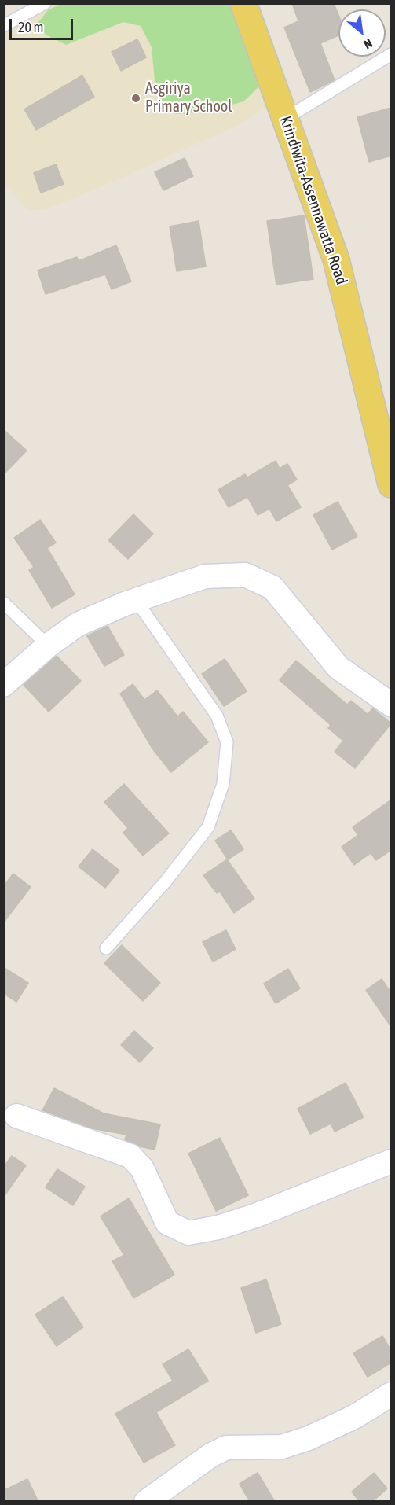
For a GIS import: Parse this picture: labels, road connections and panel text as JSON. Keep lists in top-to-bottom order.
{
  "streets": {
    "main road": ["Krindiwita-Assennawatta Road"]
  },
  "places": ["Asgiriya Primary School"],
  "scale_bar": "20 m",
  "north": "bottom right"
}
